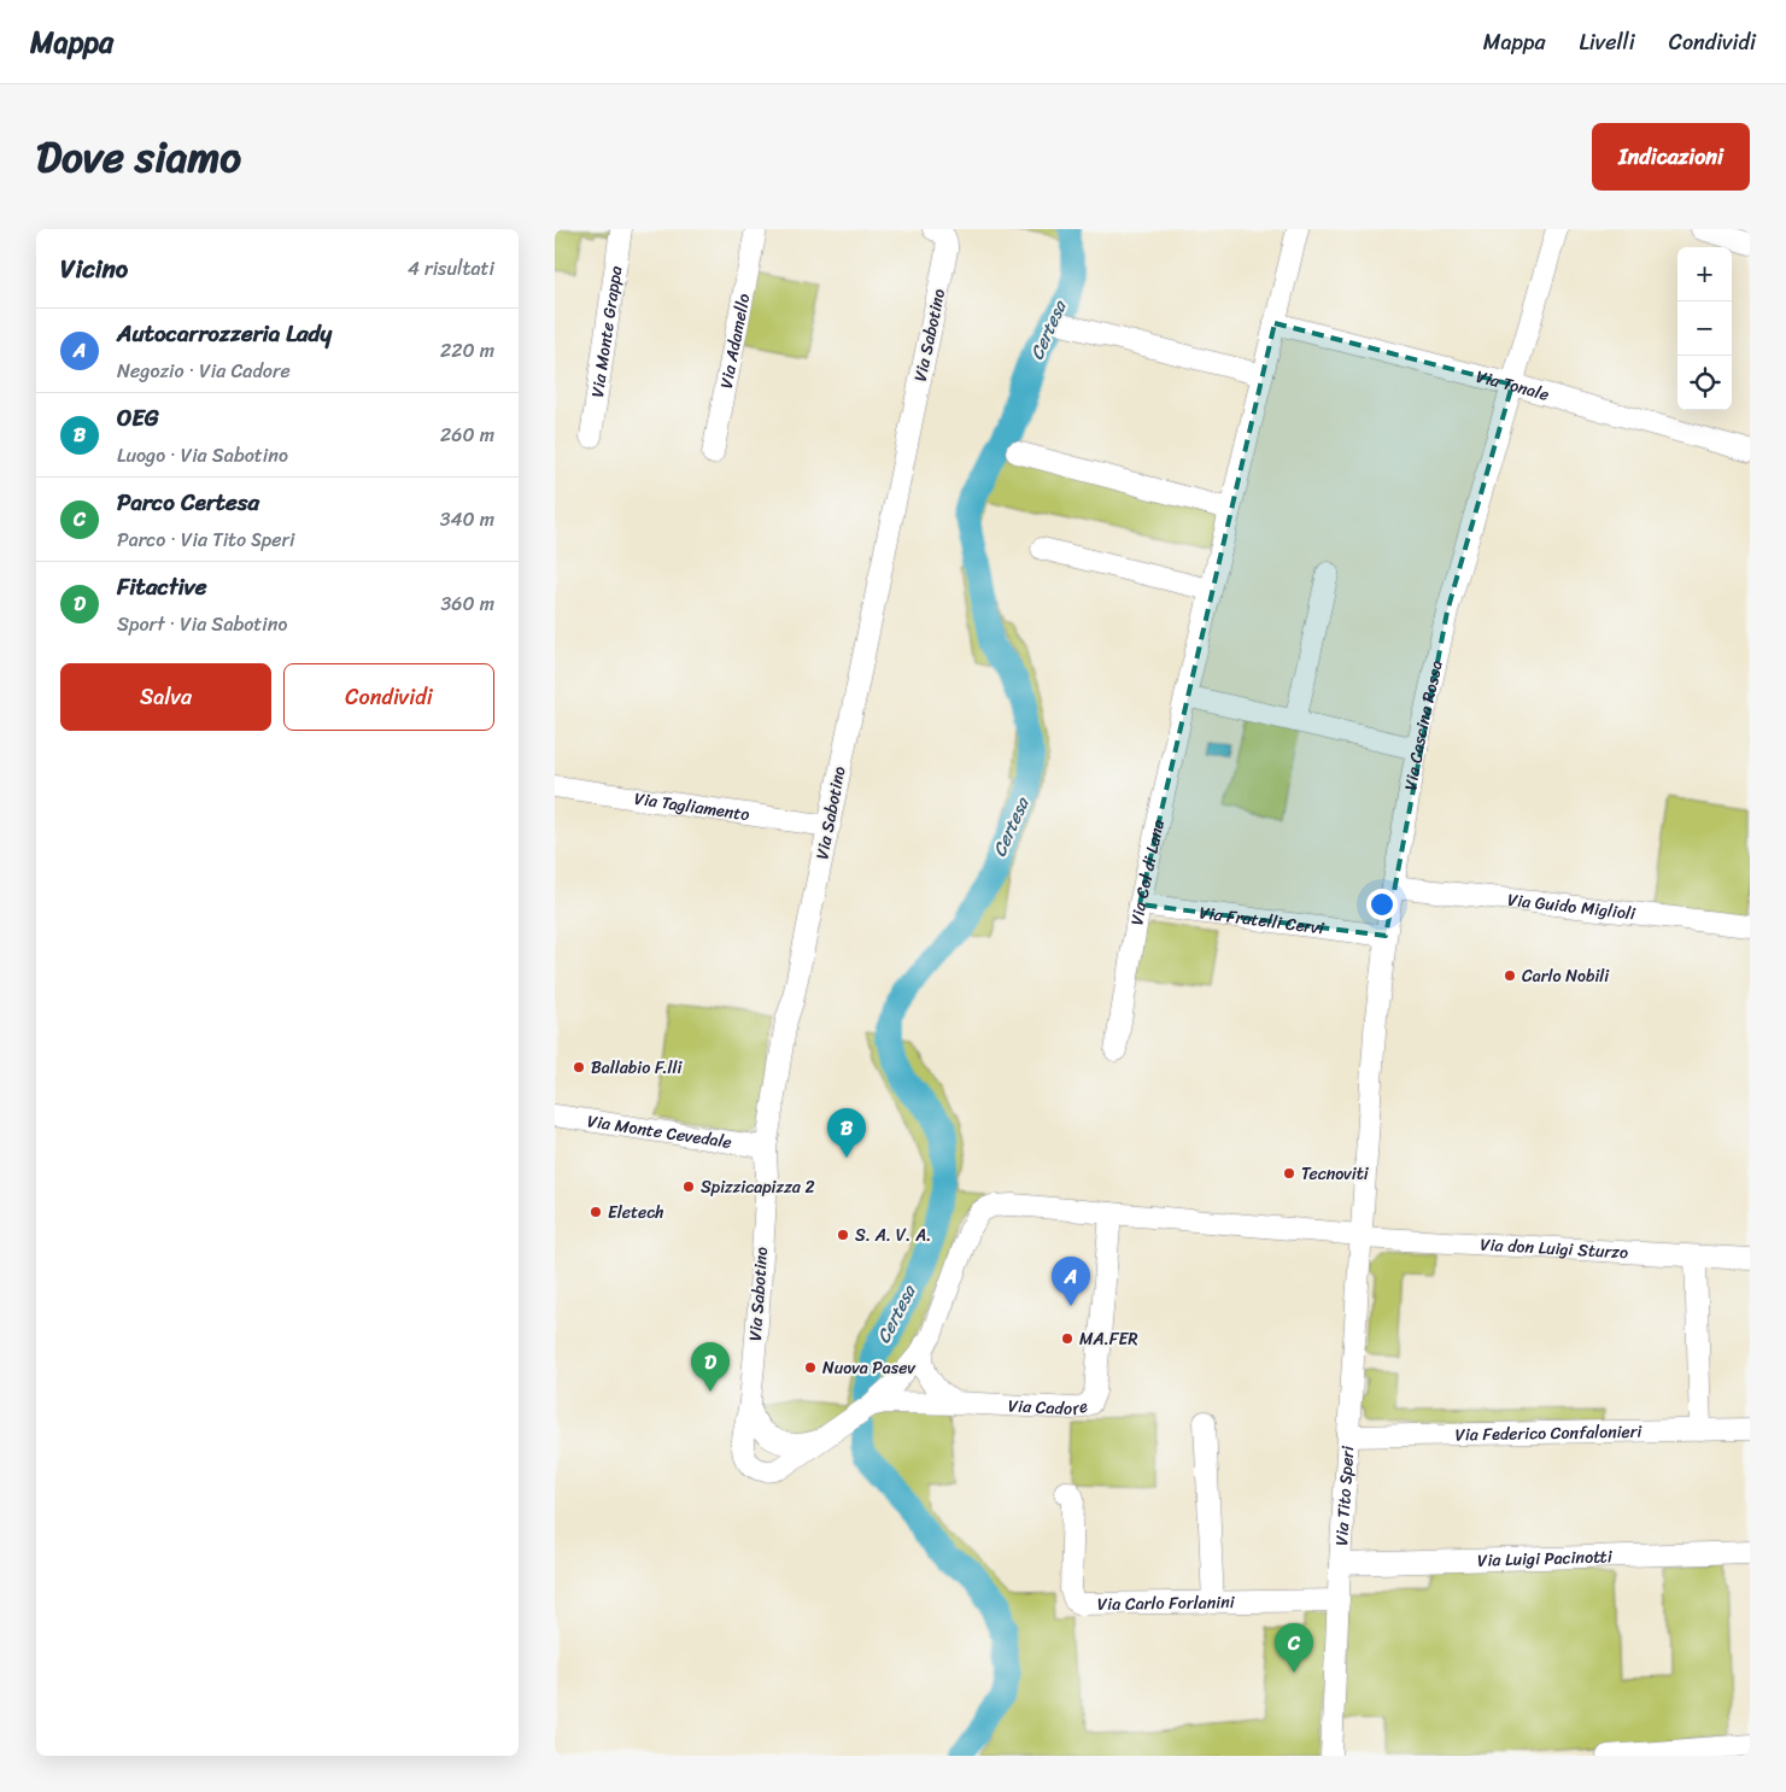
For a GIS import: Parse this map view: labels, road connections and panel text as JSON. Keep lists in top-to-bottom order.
{
  "streets": {
    "street": [
      "Via Monte Grappa",
      "Via Sabotino",
      "Via Adamello",
      "Via Tonale",
      "Via Cascina Rossa",
      "Via Tagliamento",
      "Via Col di Lana",
      "Via Guido Miglioli",
      "Via Fratelli Cervi",
      "Via Monte Cevedale",
      "Via don Luigi Sturzo",
      "Via Cadore",
      "Via Federico Confalonieri",
      "Via Tito Speri",
      "Via Luigi Pacinotti",
      "Via Carlo Forlanini"
    ]
  },
  "crossings": [
    ["Via Sabotino", "Via Tagliamento"],
    ["Via Sabotino", "Via Monte Cevedale"],
    ["Via Sabotino", "Via Cadore"],
    ["Via Tonale", "Via Cascina Rossa"],
    ["Via Tonale", "Via Col di Lana"],
    ["Via Cascina Rossa", "Via Guido Miglioli"],
    ["Via Cascina Rossa", "Via Fratelli Cervi"],
    ["Via Cascina Rossa", "Via don Luigi Sturzo"],
    ["Via Cascina Rossa", "Via Cadore"],
    ["Via Cascina Rossa", "Via Tito Speri"],
    ["Via Col di Lana", "Via Fratelli Cervi"],
    ["Via don Luigi Sturzo", "Via Cadore"],
    ["Via don Luigi Sturzo", "Via Tito Speri"],
    ["Via Cadore", "Via Tito Speri"],
    ["Via Federico Confalonieri", "Via Tito Speri"],
    ["Via Tito Speri", "Via Luigi Pacinotti"],
    ["Via Tito Speri", "Via Carlo Forlanini"]
  ],
  "water": ["Certesa"],
  "places": [
    "Carlo Nobili",
    "Ballabio F.lli",
    "Tecnoviti",
    "Spizzicapizza 2",
    "Eletech",
    "S. A. V. A.",
    "MA.FER",
    "Nuova Pasev"
  ],
  "page": {
    "header": "Mappa",
    "nav": ["Mappa", "Livelli", "Condividi"],
    "title": "Dove siamo",
    "buttons": [
      "Indicazioni",
      ["Salva", "Condividi"]
    ],
    "heading": ["Vicino", "4 risultati"],
    "map_buttons": ["+", "−"],
    "list": [
      {
        "mark": "A",
        "name": "Autocarrozzeria Lady",
        "note": "Negozio · Via Cadore",
        "value": "220 m"
      },
      {
        "mark": "B",
        "name": "OEG",
        "note": "Luogo · Via Sabotino",
        "value": "260 m"
      },
      {
        "mark": "C",
        "name": "Parco Certesa",
        "note": "Parco · Via Tito Speri",
        "value": "340 m"
      },
      {
        "mark": "D",
        "name": "Fitactive",
        "note": "Sport · Via Sabotino",
        "value": "360 m"
      }
    ],
    "pins": [
      "B",
      "A",
      "D",
      "C"
    ]
  }
}
